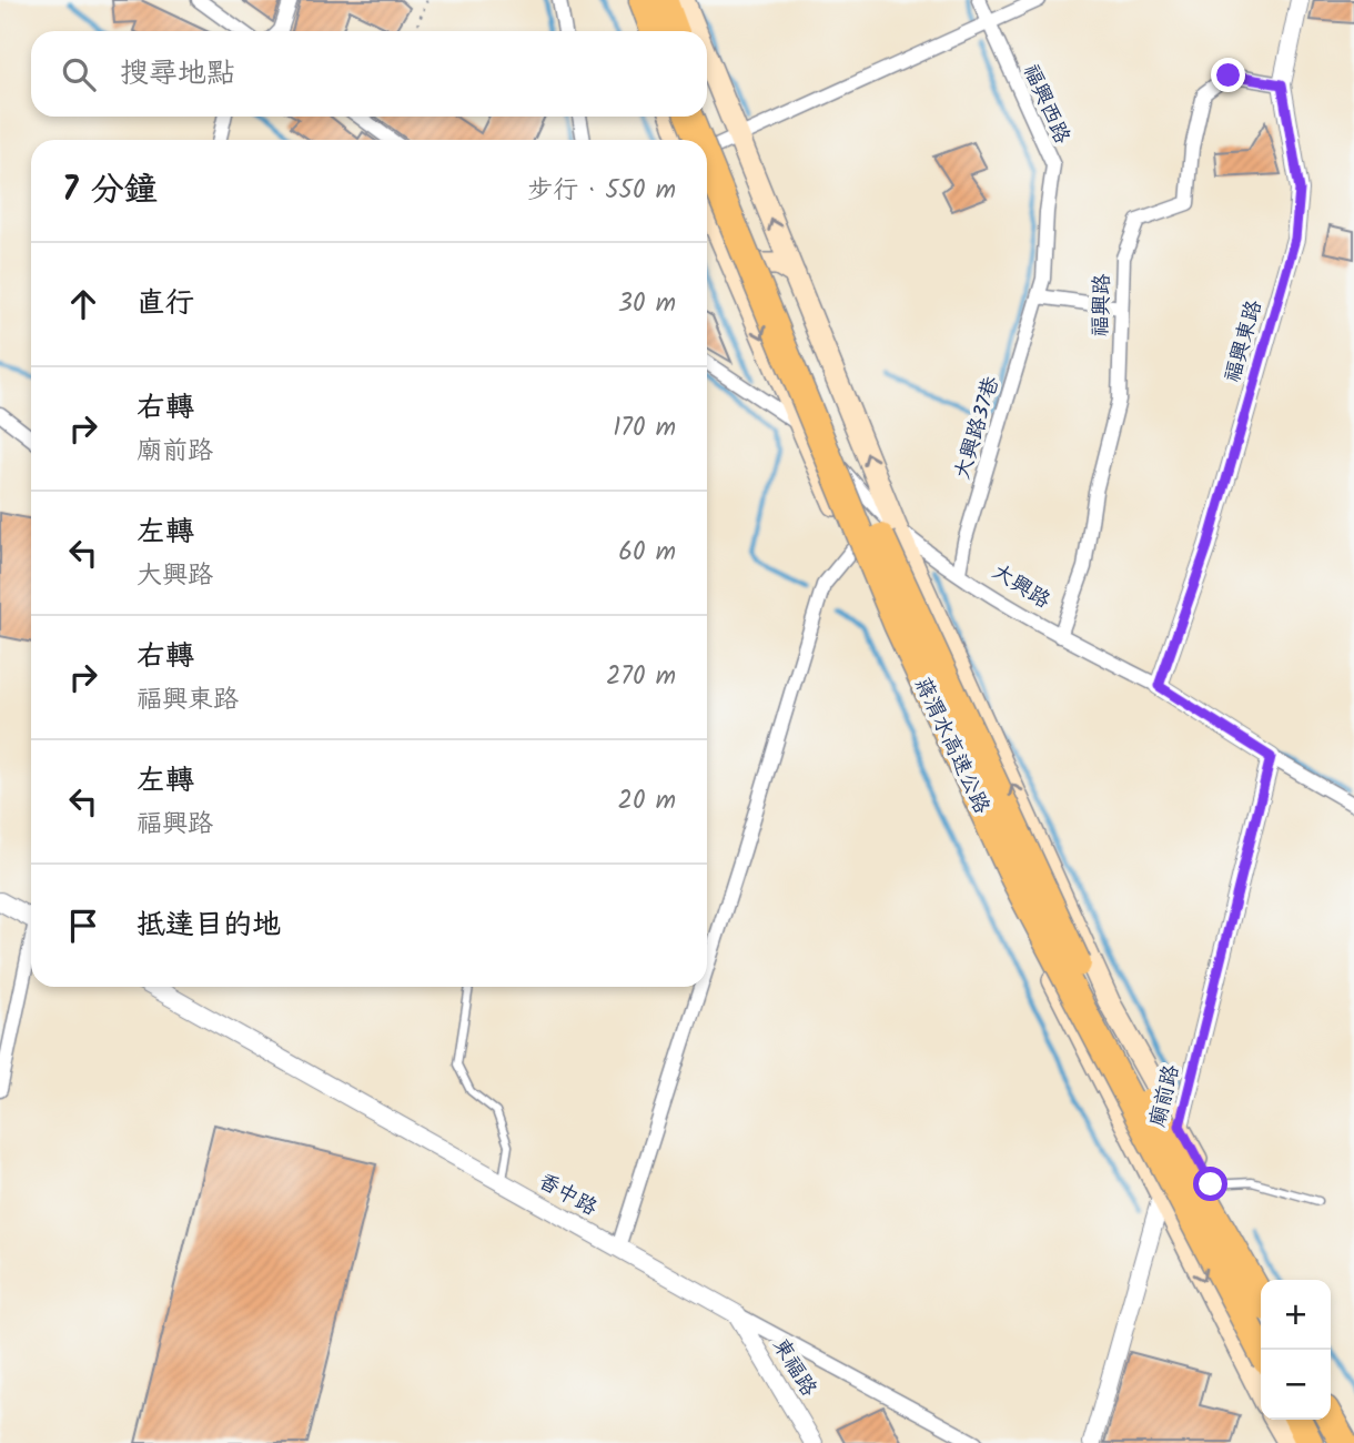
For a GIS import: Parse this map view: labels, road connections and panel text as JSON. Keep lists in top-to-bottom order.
{
  "streets": {
    "highway": ["蔣渭水高速公路"],
    "street": [
      "福興西路",
      "福興路",
      "福興東路",
      "大興路37巷",
      "大興路",
      "廟前路",
      "香中路",
      "東福路"
    ]
  },
  "crossings": [
    ["福興西路", "大興路37巷"],
    ["福興路", "福興東路"],
    ["福興路", "大興路"],
    ["福興東路", "大興路"],
    ["大興路37巷", "大興路"],
    ["大興路", "廟前路"],
    ["香中路", "東福路"]
  ],
  "page": {
    "search": "搜尋地點",
    "heading": ["7 分鐘", "步行 · 550 m"],
    "list": [
      ["直行", "30 m"],
      ["右轉", "廟前路", "170 m"],
      ["左轉", "大興路", "60 m"],
      ["右轉", "福興東路", "270 m"],
      ["左轉", "福興路", "20 m"],
      "抵達目的地"
    ],
    "map_buttons": ["+", "−"]
  }
}
